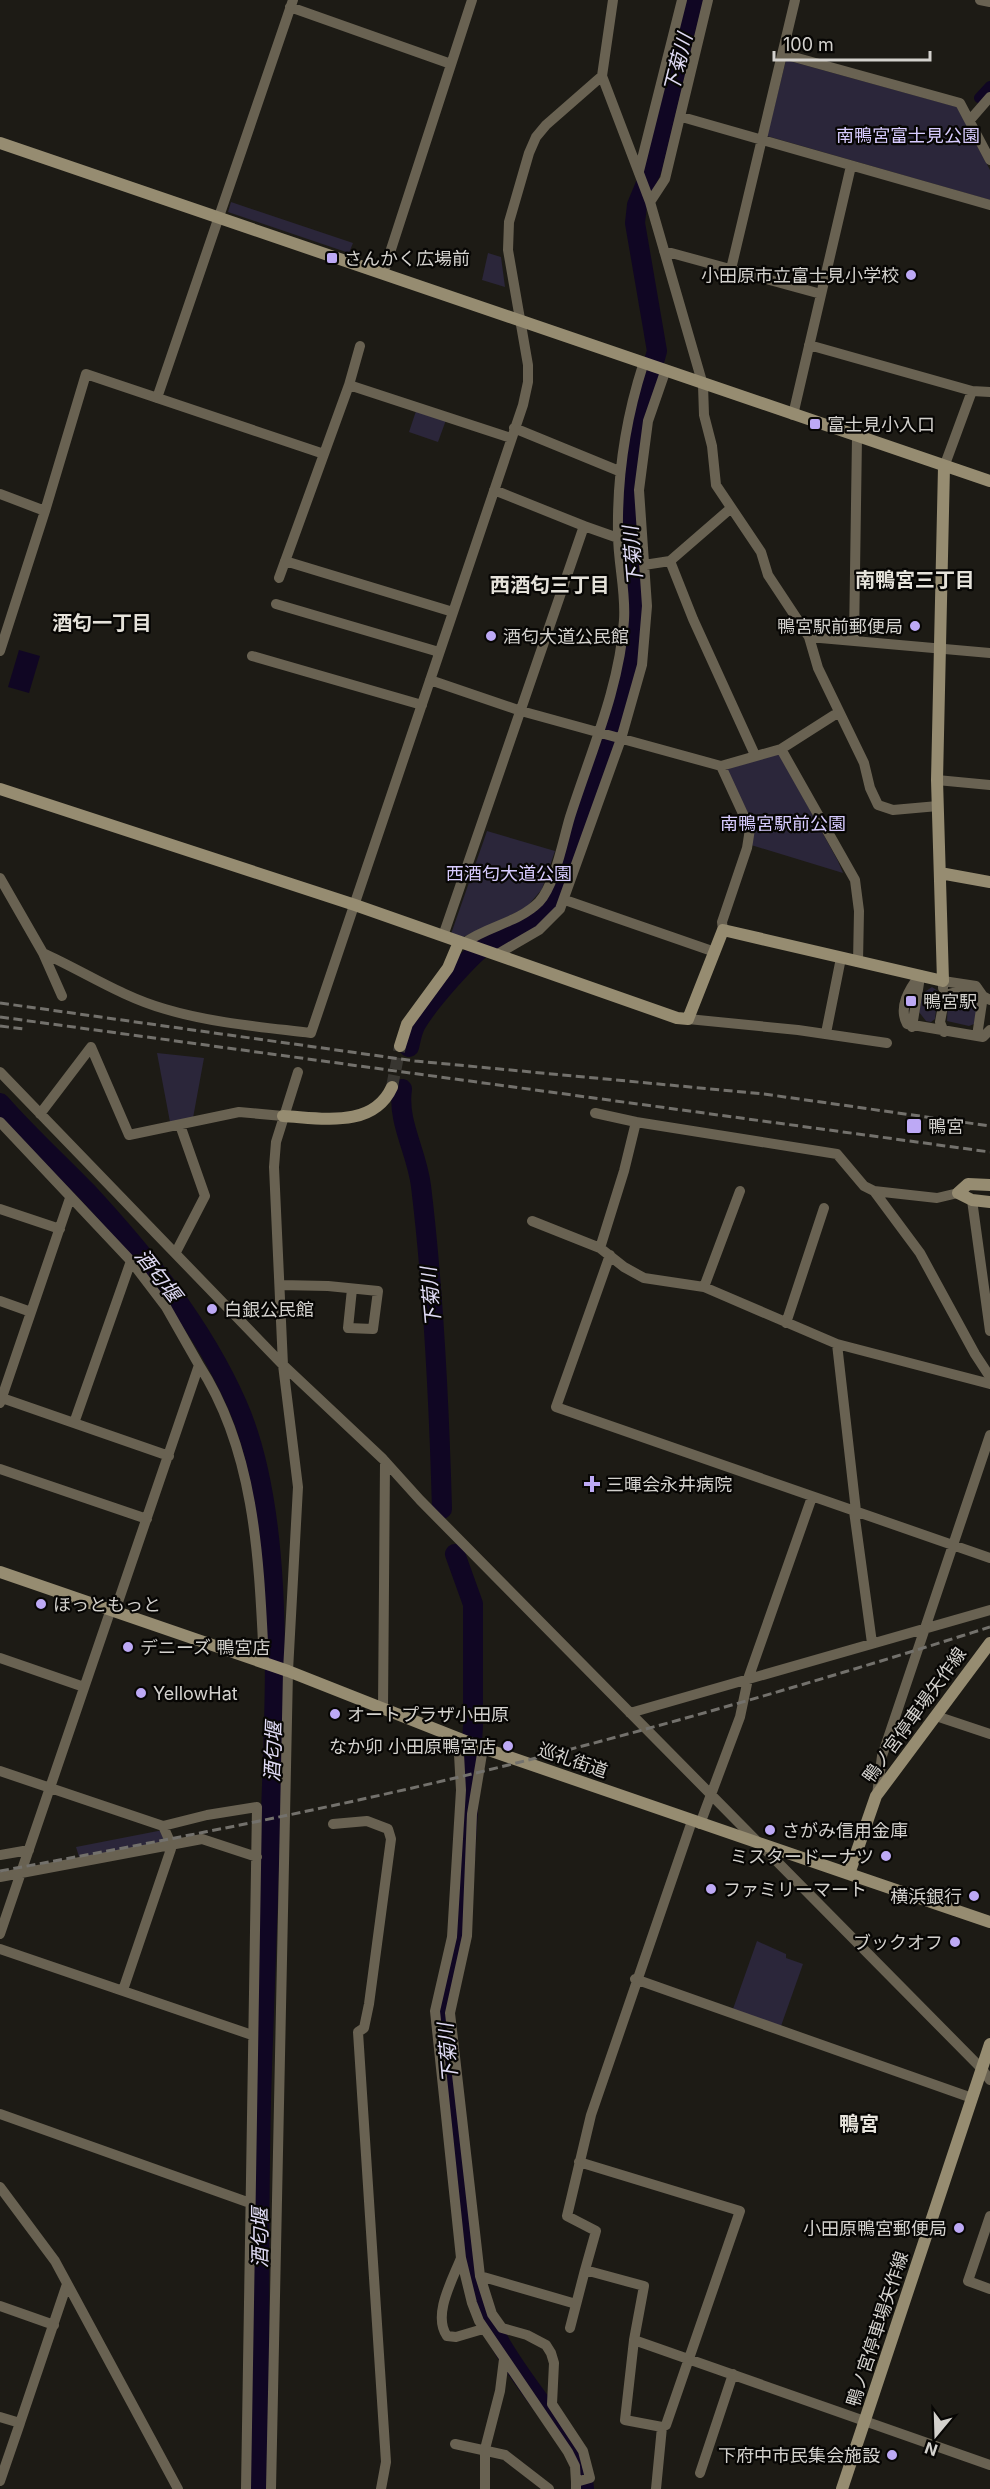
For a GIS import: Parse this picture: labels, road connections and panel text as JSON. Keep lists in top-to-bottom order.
{
  "streets": {
    "street": ["鴨ノ宮停車場矢作線", "巡礼街道"]
  },
  "crossings": [
    ["鴨ノ宮停車場矢作線", "巡礼街道"]
  ],
  "districts": [
    "南鴨宮三丁目",
    "西酒匂三丁目",
    "酒匂一丁目",
    "鴨宮"
  ],
  "water": ["下菊川", "酒匂堰"],
  "parks": ["南鴨宮富士見公園", "南鴨宮駅前公園", "西酒匂大道公園"],
  "places": {
    "transit": [
      "さんかく広場前",
      "富士見小入口",
      "鴨宮駅",
      "鴨宮"
    ],
    "other": [
      "小田原市立富士見小学校",
      "鴨宮駅前郵便局",
      "酒匂大道公民館",
      "白銀公民館",
      "ほっともっと",
      "デニーズ 鴨宮店",
      "YellowHat",
      "オートプラザ小田原",
      "なか卯 小田原鴨宮店",
      "さがみ信用金庫",
      "ミスタードーナツ",
      "ファミリーマート",
      "横浜銀行",
      "ブックオフ",
      "小田原鴨宮郵便局",
      "下府中市民集会施設"
    ],
    "health": ["三暉会永井病院"]
  },
  "scale_bar": "100 m",
  "north": "bottom"
}
